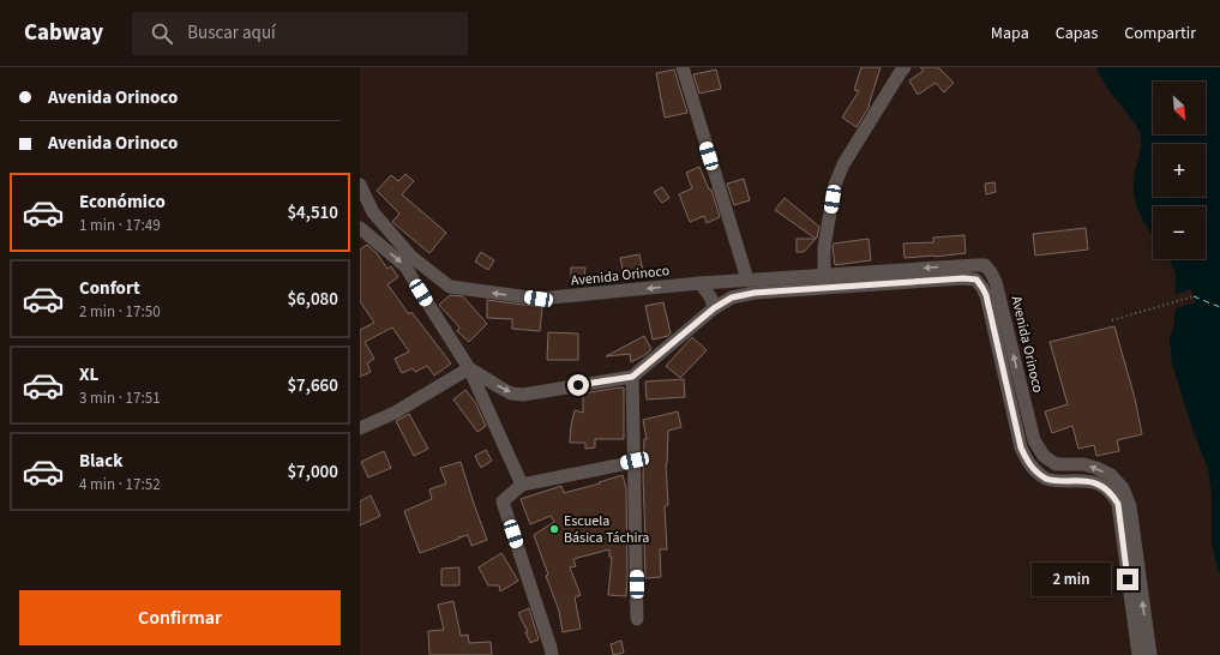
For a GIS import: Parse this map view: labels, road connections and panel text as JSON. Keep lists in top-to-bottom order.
{
  "streets": {
    "street": ["Avenida Orinoco"]
  },
  "one_way": ["Avenida Orinoco"],
  "places": ["Escuela Básica Táchira"],
  "north": "bottom right",
  "page": {
    "header": "Cabway",
    "search": "Buscar aquí",
    "nav": ["Mapa", "Capas", "Compartir"],
    "banner": ["Avenida Orinoco", "Avenida Orinoco"],
    "map_buttons": ["+", "−"],
    "list": [
      {
        "name": "Económico",
        "note": "1 min · 17:49",
        "value": "$4,510"
      },
      {
        "name": "Confort",
        "note": "2 min · 17:50",
        "value": "$6,080"
      },
      {
        "name": "XL",
        "note": "3 min · 17:51",
        "value": "$7,660"
      },
      {
        "name": "Black",
        "note": "4 min · 17:52",
        "value": "$7,000"
      }
    ],
    "bubble": "2 min",
    "buttons": "Confirmar"
  }
}
